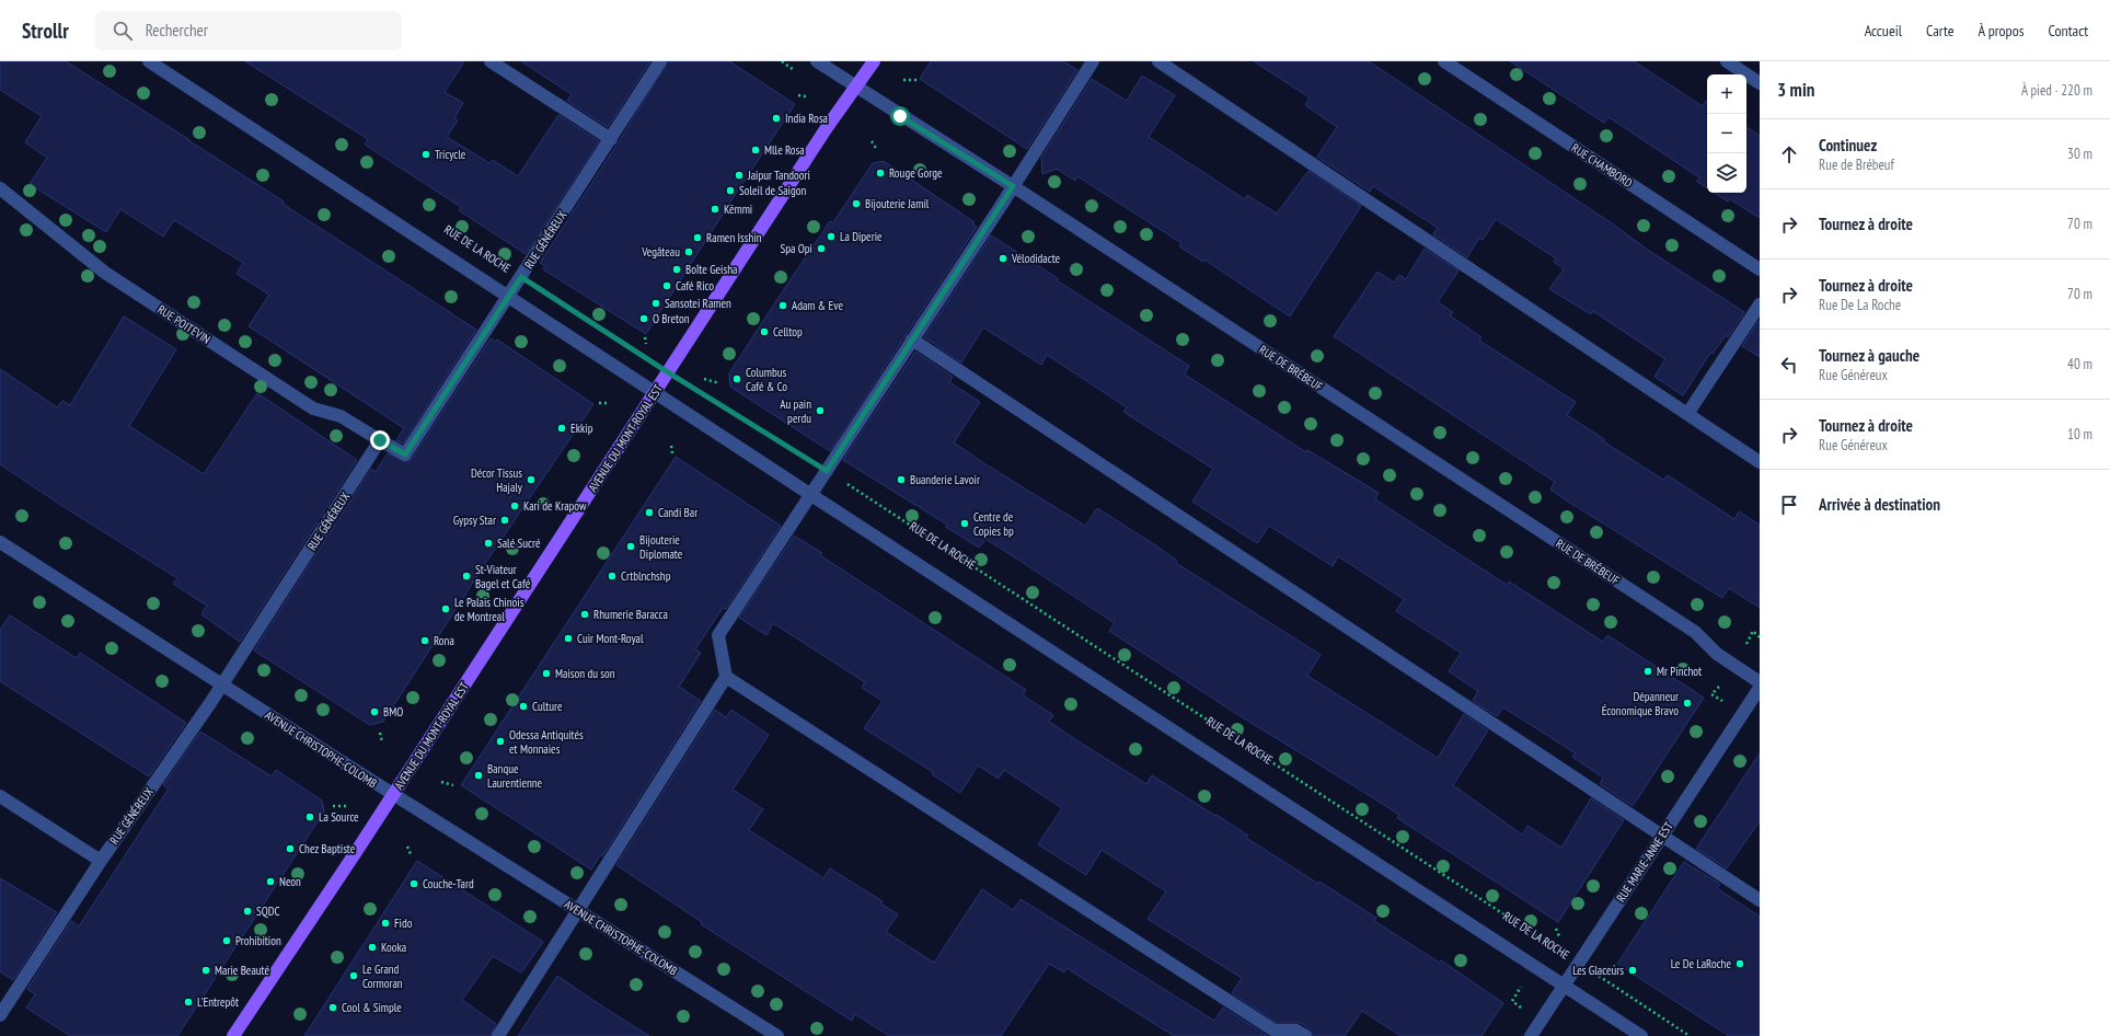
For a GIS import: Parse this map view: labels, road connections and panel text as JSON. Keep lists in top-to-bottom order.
{
  "streets": {
    "main road": ["AVENUE DU MONT-ROYAL EST"],
    "street": [
      "RUE CHAMBORD",
      "RUE GÉNÉREUX",
      "RUE DE LA ROCHE",
      "RUE POITEVIN",
      "RUE DE BRÉBEUF",
      "AVENUE CHRISTOPHE-COLOMB",
      "RUE MARIE-ANNE EST"
    ]
  },
  "crossings": [
    ["RUE GÉNÉREUX", "RUE DE LA ROCHE"],
    ["RUE GÉNÉREUX", "RUE POITEVIN"],
    ["RUE GÉNÉREUX", "AVENUE CHRISTOPHE-COLOMB"],
    ["RUE DE LA ROCHE", "AVENUE DU MONT-ROYAL EST"],
    ["RUE DE LA ROCHE", "RUE MARIE-ANNE EST"],
    ["RUE DE BRÉBEUF", "AVENUE DU MONT-ROYAL EST"],
    ["AVENUE DU MONT-ROYAL EST", "AVENUE CHRISTOPHE-COLOMB"]
  ],
  "places": [
    "India Rosa",
    "Mlle Rosa",
    "Tricycle",
    "Rouge Gorge",
    "Jaipur Tandoori",
    "Soleil de Saigon",
    "Bijouterie Jamil",
    "Kēmmi",
    "La Diperie",
    "Ramen Isshin",
    "Spa Opi",
    "Vegâteau",
    "Vélodidacte",
    "Boîte Geisha",
    "Café Rico",
    "Sansotei Ramen",
    "Adam & Eve",
    "O Breton",
    "Celltop",
    "Columbus Café & Co",
    "Au pain perdu",
    "Ekkip",
    "Décor Tissus Hajaly",
    "Buanderie Lavoir",
    "Kari de Krapow",
    "Candi Bar",
    "Gypsy Star",
    "Centre de Copies bp",
    "Salé Sucré",
    "Bijouterie Diplomate",
    "St-Viateur Bagel et Café",
    "Crtblnchshp",
    "Le Palais Chinois de Montreal",
    "Rhumerie Baracca",
    "Cuir Mont-Royal",
    "Rona",
    "Mr Pinchot",
    "Maison du son",
    "Dépanneur Économique Bravo",
    "Culture",
    "BMO",
    "Odessa Antiquités et Monnaies",
    "Banque Laurentienne",
    "La Source",
    "Chez Baptiste",
    "Neon",
    "Couche-Tard",
    "SQDC",
    "Fido",
    "Prohibition",
    "Kooka",
    "Le De LaRoche",
    "Marie Beauté",
    "Les Glaceurs",
    "Le Grand Cormoran",
    "L'Entrepôt",
    "Cool & Simple"
  ],
  "page": {
    "header": "Strollr",
    "search": "Rechercher",
    "nav": [
      "Accueil",
      "Carte",
      "À propos",
      "Contact"
    ],
    "heading": ["3 min", "À pied · 220 m"],
    "map_buttons": ["+", "−"],
    "list": [
      ["Continuez", "Rue de Brébeuf", "30 m"],
      ["Tournez à droite", "70 m"],
      ["Tournez à droite", "Rue De La Roche", "70 m"],
      ["Tournez à gauche", "Rue Généreux", "40 m"],
      ["Tournez à droite", "Rue Généreux", "10 m"],
      "Arrivée à destination"
    ]
  }
}
